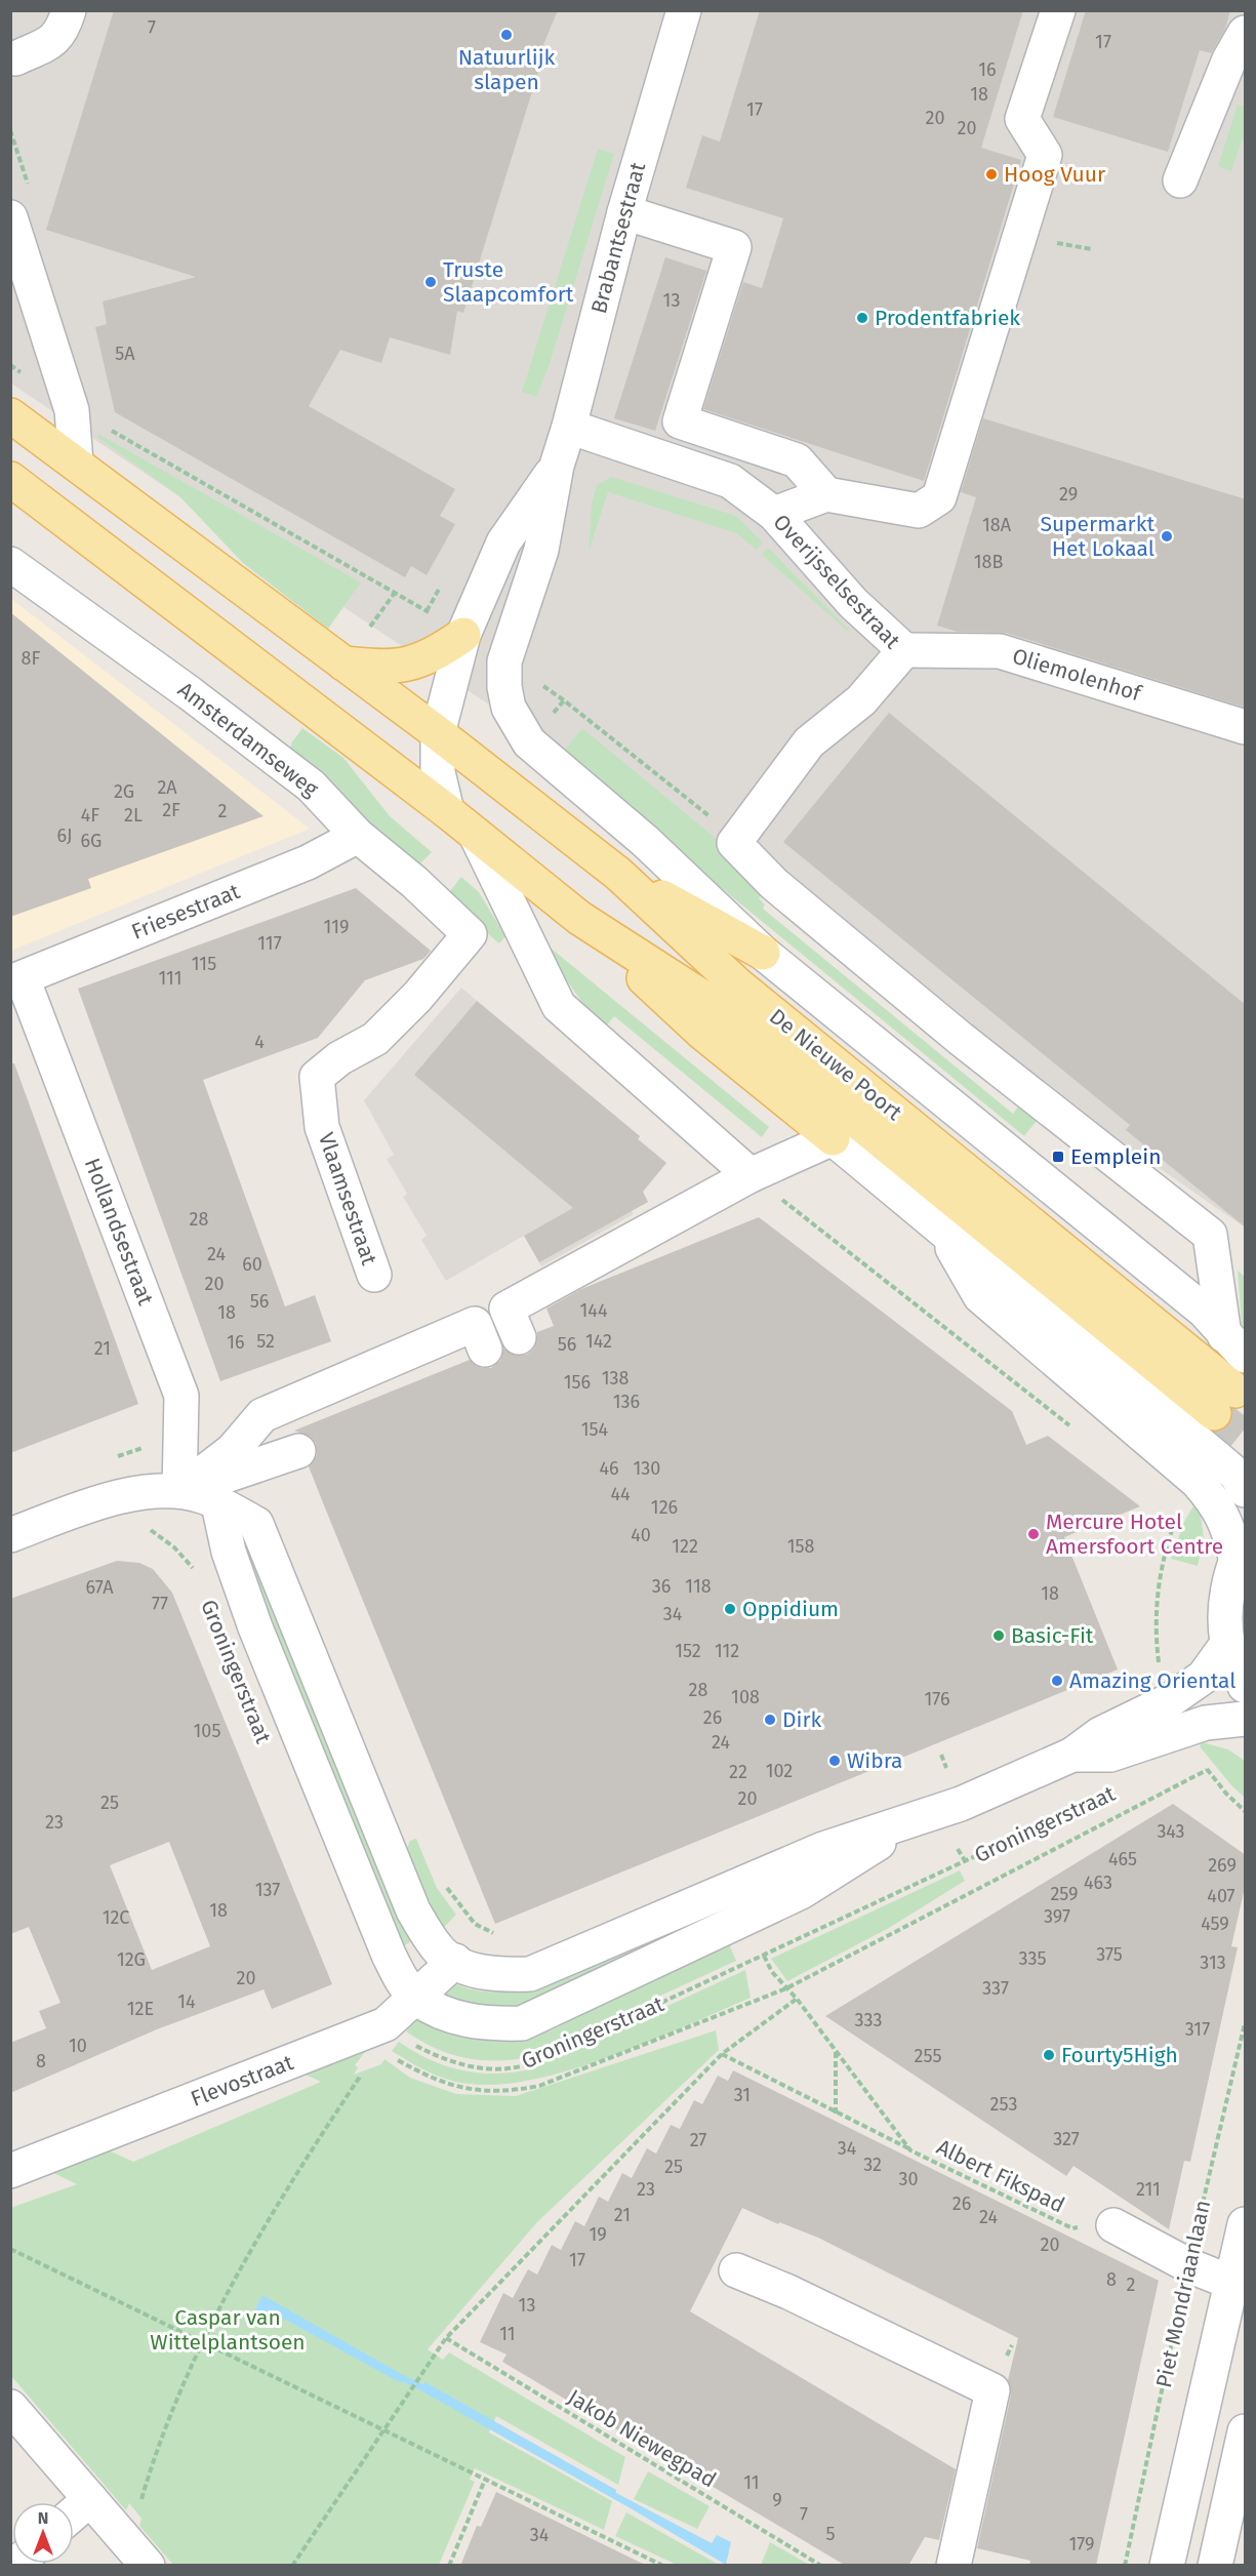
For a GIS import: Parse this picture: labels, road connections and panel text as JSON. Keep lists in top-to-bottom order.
{
  "streets": {
    "main road": ["De Nieuwe Poort"],
    "street": [
      "Brabantsestraat",
      "Overijsselsestraat",
      "Oliemolenhof",
      "Amsterdamseweg",
      "Friesestraat",
      "Vlaamsestraat",
      "Hollandsestraat",
      "Groningerstraat",
      "Flevostraat",
      "Piet Mondriaanlaan"
    ],
    "path": ["Albert Fikspad", "Jakob Niewegpad"]
  },
  "crossings": [
    ["Brabantsestraat", "Overijsselsestraat"],
    ["Brabantsestraat", "De Nieuwe Poort"],
    ["Overijsselsestraat", "Oliemolenhof"],
    ["Overijsselsestraat", "De Nieuwe Poort"],
    ["Amsterdamseweg", "Friesestraat"],
    ["Amsterdamseweg", "Vlaamsestraat"],
    ["Friesestraat", "Hollandsestraat"],
    ["Hollandsestraat", "Groningerstraat"],
    ["Groningerstraat", "Flevostraat"]
  ],
  "parks": ["Caspar van Wittelplantsoen"],
  "places": {
    "other": [
      "Natuurlijk slapen",
      "Hoog Vuur",
      "Truste Slaapcomfort",
      "Prodentfabriek",
      "Supermarkt Het Lokaal",
      "Mercure Hotel Amersfoort Centre",
      "Oppidium",
      "Basic-Fit",
      "Amazing Oriental",
      "Dirk",
      "Wibra",
      "Fourty5High"
    ],
    "transit": ["Eemplein"]
  },
  "house_numbers": [
    "7",
    "17",
    "16",
    "18",
    "17",
    "20",
    "20",
    "13",
    "5A",
    "29",
    "18A",
    "18B",
    "8F",
    "2A",
    "2G",
    "2F",
    "2",
    "4F",
    "2L",
    "6J",
    "6G",
    "119",
    "117",
    "115",
    "111",
    "4",
    "28",
    "24",
    "60",
    "20",
    "56",
    "144",
    "18",
    "52",
    "142",
    "16",
    "56",
    "21",
    "138",
    "156",
    "136",
    "154",
    "46",
    "130",
    "44",
    "126",
    "40",
    "122",
    "158",
    "36",
    "118",
    "67A",
    "18",
    "77",
    "34",
    "152",
    "112",
    "28",
    "108",
    "176",
    "26",
    "105",
    "24",
    "102",
    "22",
    "20",
    "25",
    "23",
    "343",
    "465",
    "269",
    "463",
    "137",
    "259",
    "407",
    "18",
    "397",
    "12C",
    "459",
    "375",
    "335",
    "12G",
    "313",
    "20",
    "337",
    "14",
    "12E",
    "333",
    "317",
    "10",
    "255",
    "8",
    "31",
    "253",
    "327",
    "27",
    "34",
    "32",
    "25",
    "30",
    "23",
    "211",
    "26",
    "21",
    "24",
    "19",
    "20",
    "17",
    "8",
    "2",
    "13",
    "11",
    "11",
    "9",
    "7",
    "5",
    "34",
    "179"
  ],
  "north": "top"
}
